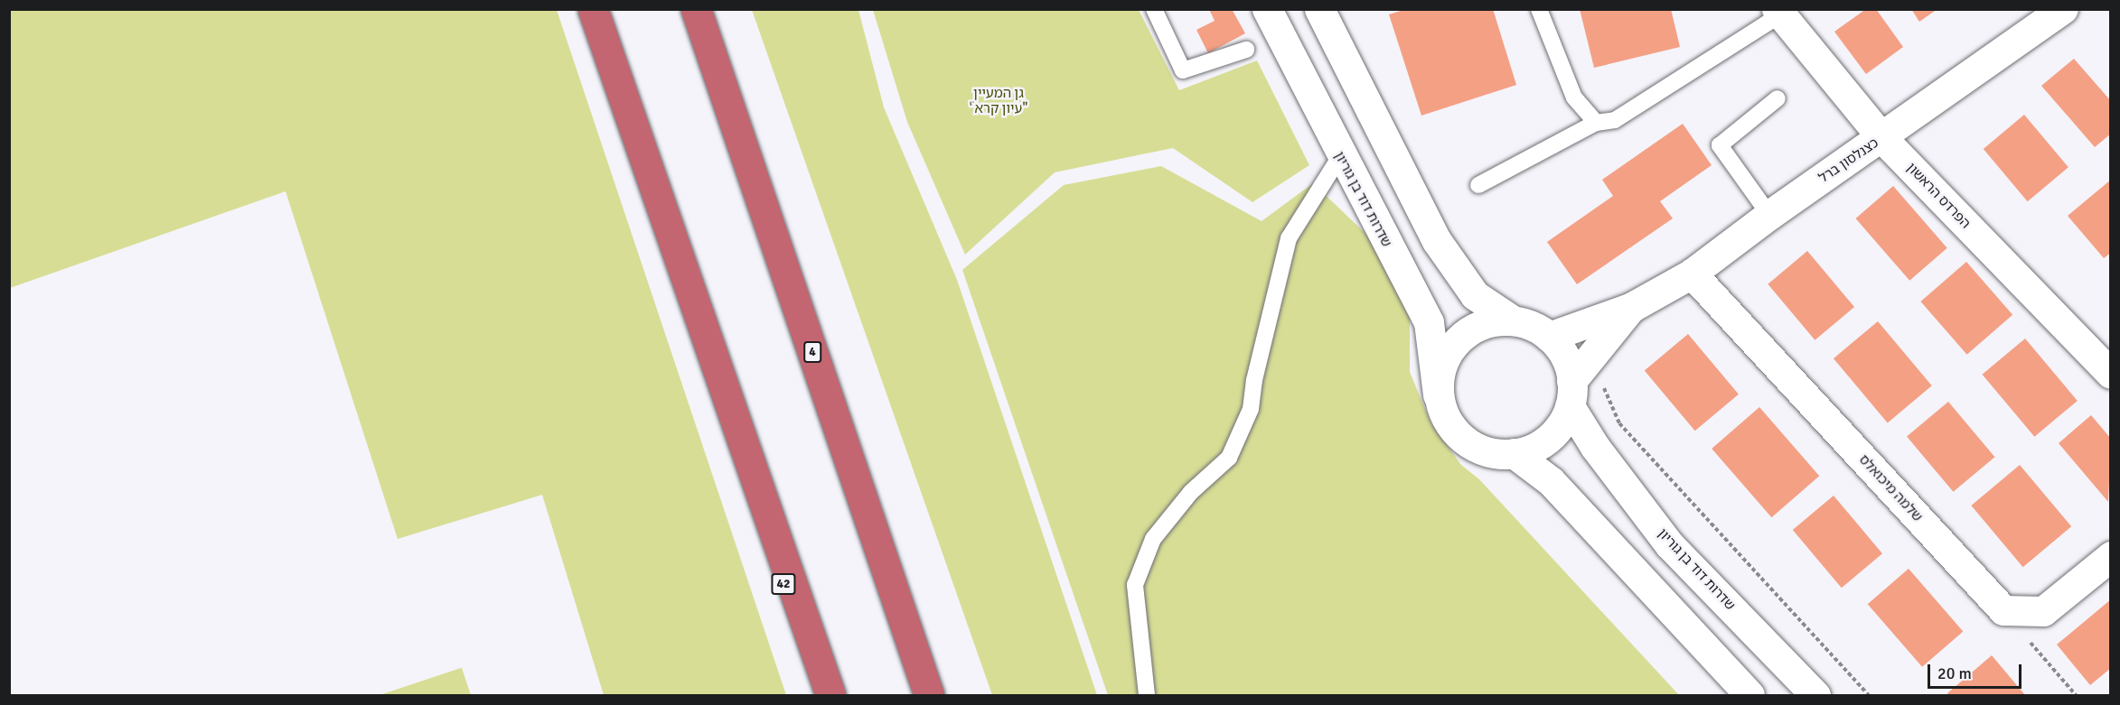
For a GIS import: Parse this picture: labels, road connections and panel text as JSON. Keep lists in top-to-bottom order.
{
  "streets": {
    "highway": ["4", "42"],
    "street": [
      "כצנלסון ברל",
      "הפרדס הראשון",
      "שדרות דוד בן גוריון",
      "שלמה מיכואלס"
    ]
  },
  "crossings": [
    ["כצנלסון ברל", "הפרדס הראשון"],
    ["כצנלסון ברל", "שדרות דוד בן גוריון"],
    ["כצנלסון ברל", "שלמה מיכואלס"]
  ],
  "parks": ["גן המעיין \"עיון קרא\""],
  "scale_bar": "20 m"
}
